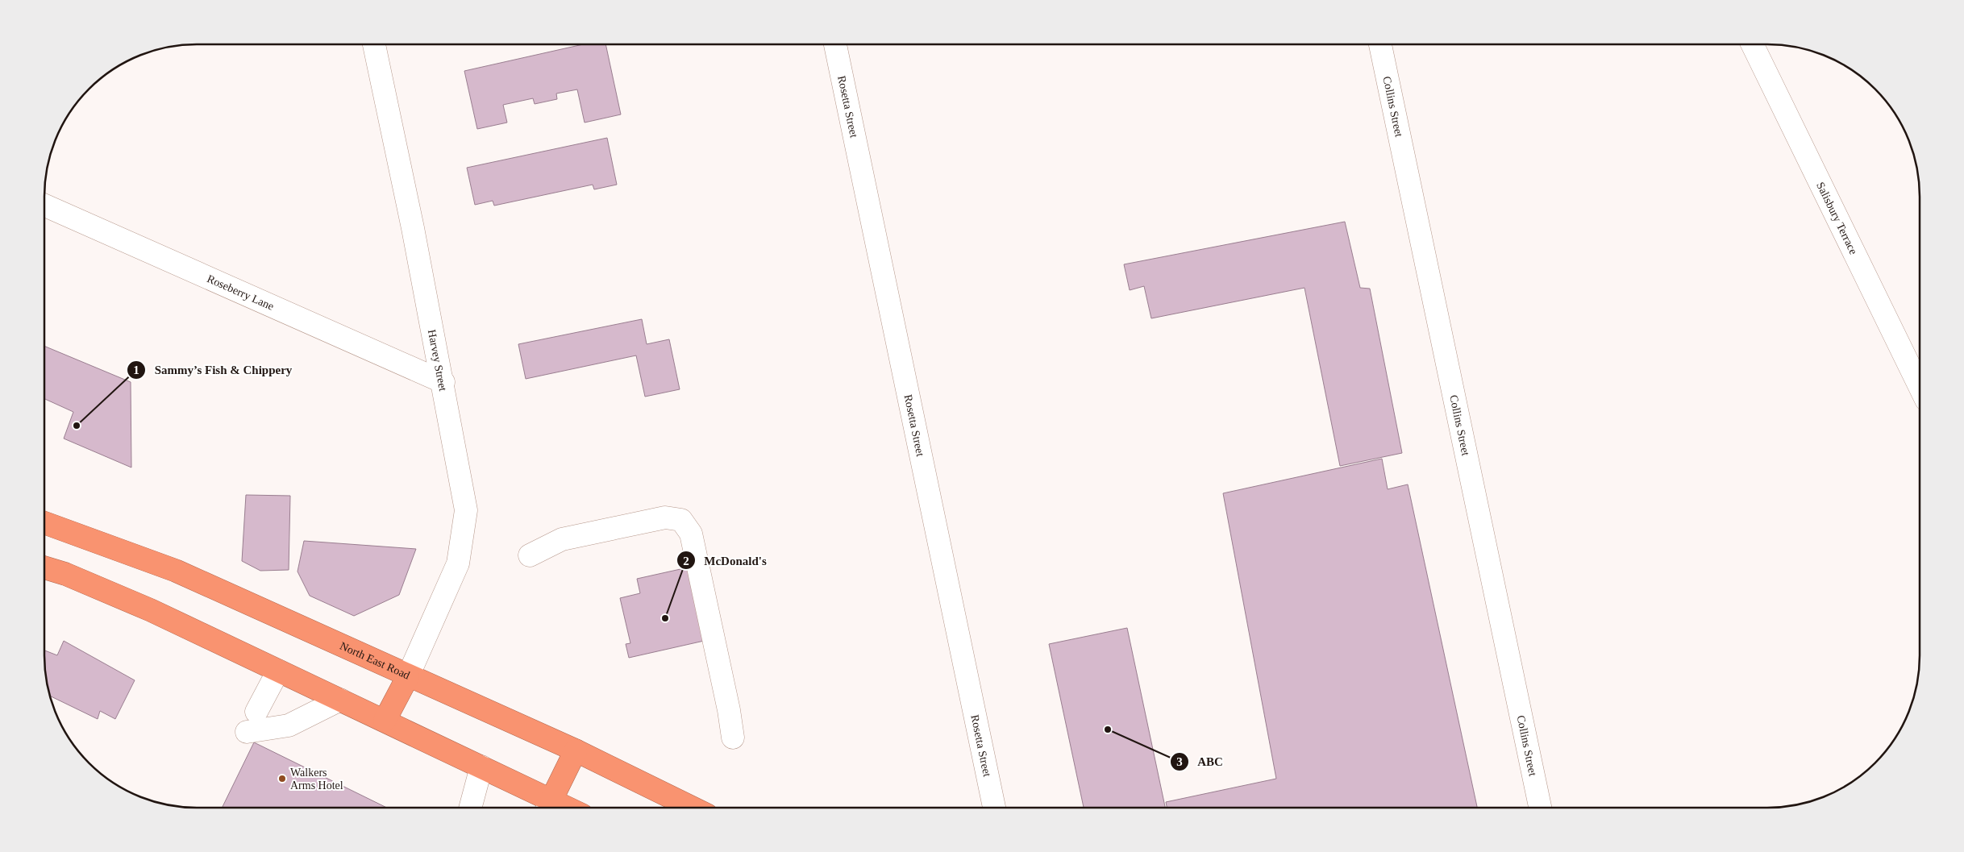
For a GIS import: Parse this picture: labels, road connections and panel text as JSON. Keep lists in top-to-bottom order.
{
  "streets": {
    "highway": ["North East Road"],
    "street": [
      "Rosetta Street",
      "Collins Street",
      "Salisbury Terrace",
      "Roseberry Lane",
      "Harvey Street"
    ]
  },
  "crossings": [
    ["Roseberry Lane", "Harvey Street"],
    ["Harvey Street", "North East Road"]
  ],
  "places": [
    "Sammy’s Fish & Chippery",
    "McDonald's",
    "ABC",
    "Walkers Arms Hotel"
  ]
}
